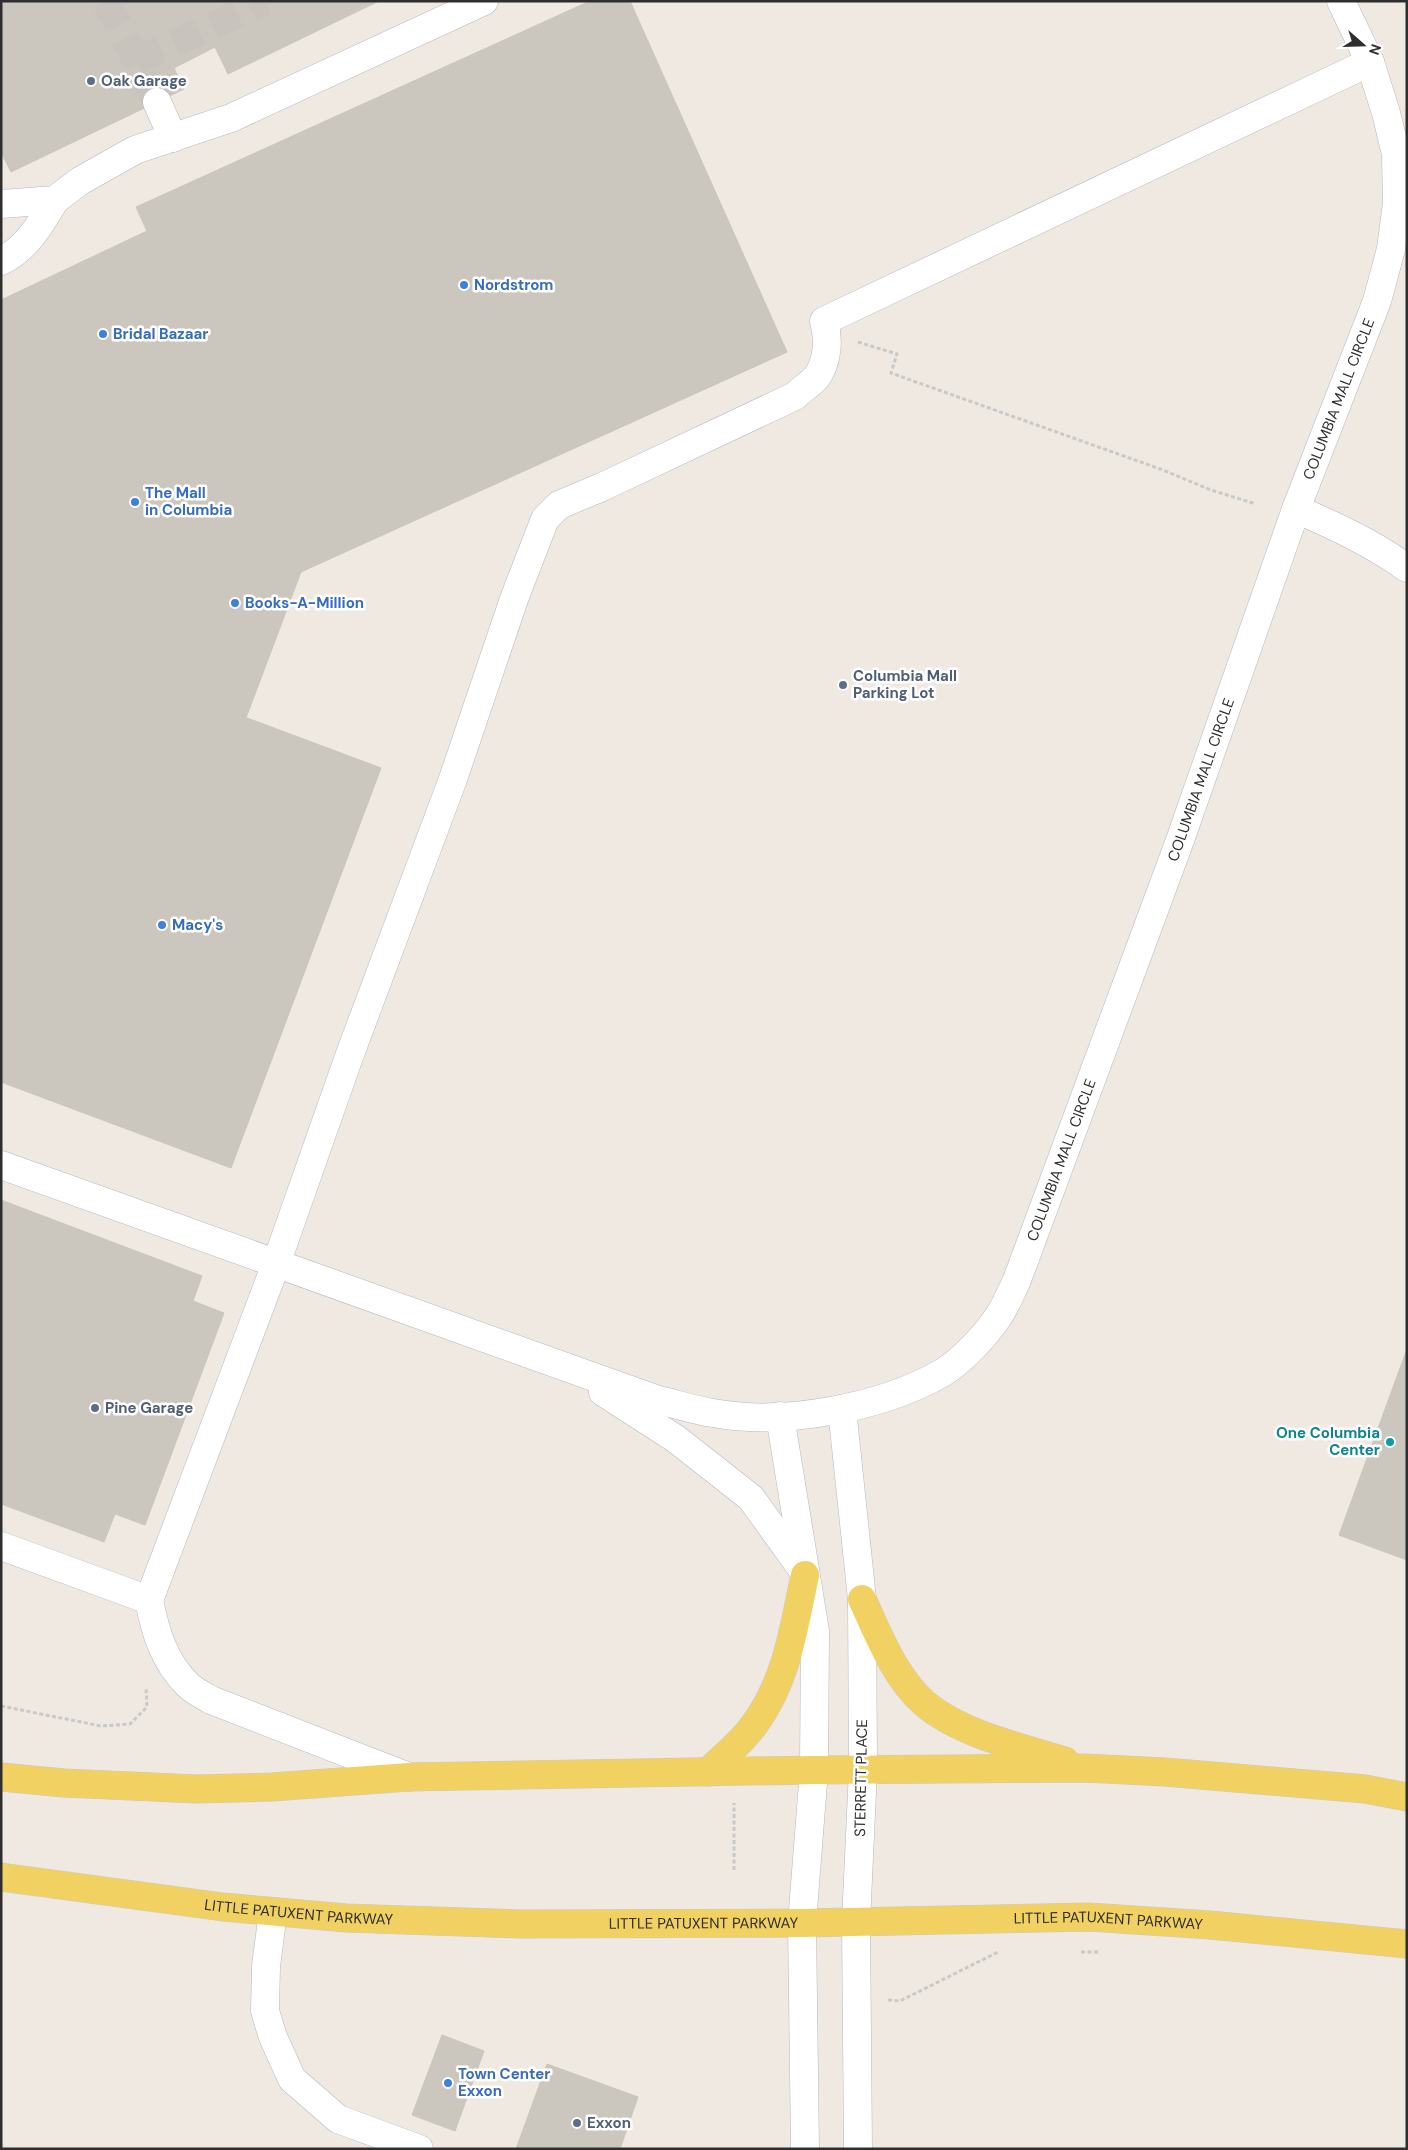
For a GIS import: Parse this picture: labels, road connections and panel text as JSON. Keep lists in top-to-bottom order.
{
  "streets": {
    "main road": ["LITTLE PATUXENT PARKWAY"],
    "street": ["COLUMBIA MALL CIRCLE", "STERRETT PLACE"]
  },
  "crossings": [
    ["COLUMBIA MALL CIRCLE", "STERRETT PLACE"],
    ["STERRETT PLACE", "LITTLE PATUXENT PARKWAY"]
  ],
  "places": [
    "Oak Garage",
    "Nordstrom",
    "Bridal Bazaar",
    "The Mall in Columbia",
    "Books-A-Million",
    "Columbia Mall Parking Lot",
    "Macy's",
    "Pine Garage",
    "One Columbia Center",
    "Town Center Exxon",
    "Exxon"
  ],
  "north": "right"
}
